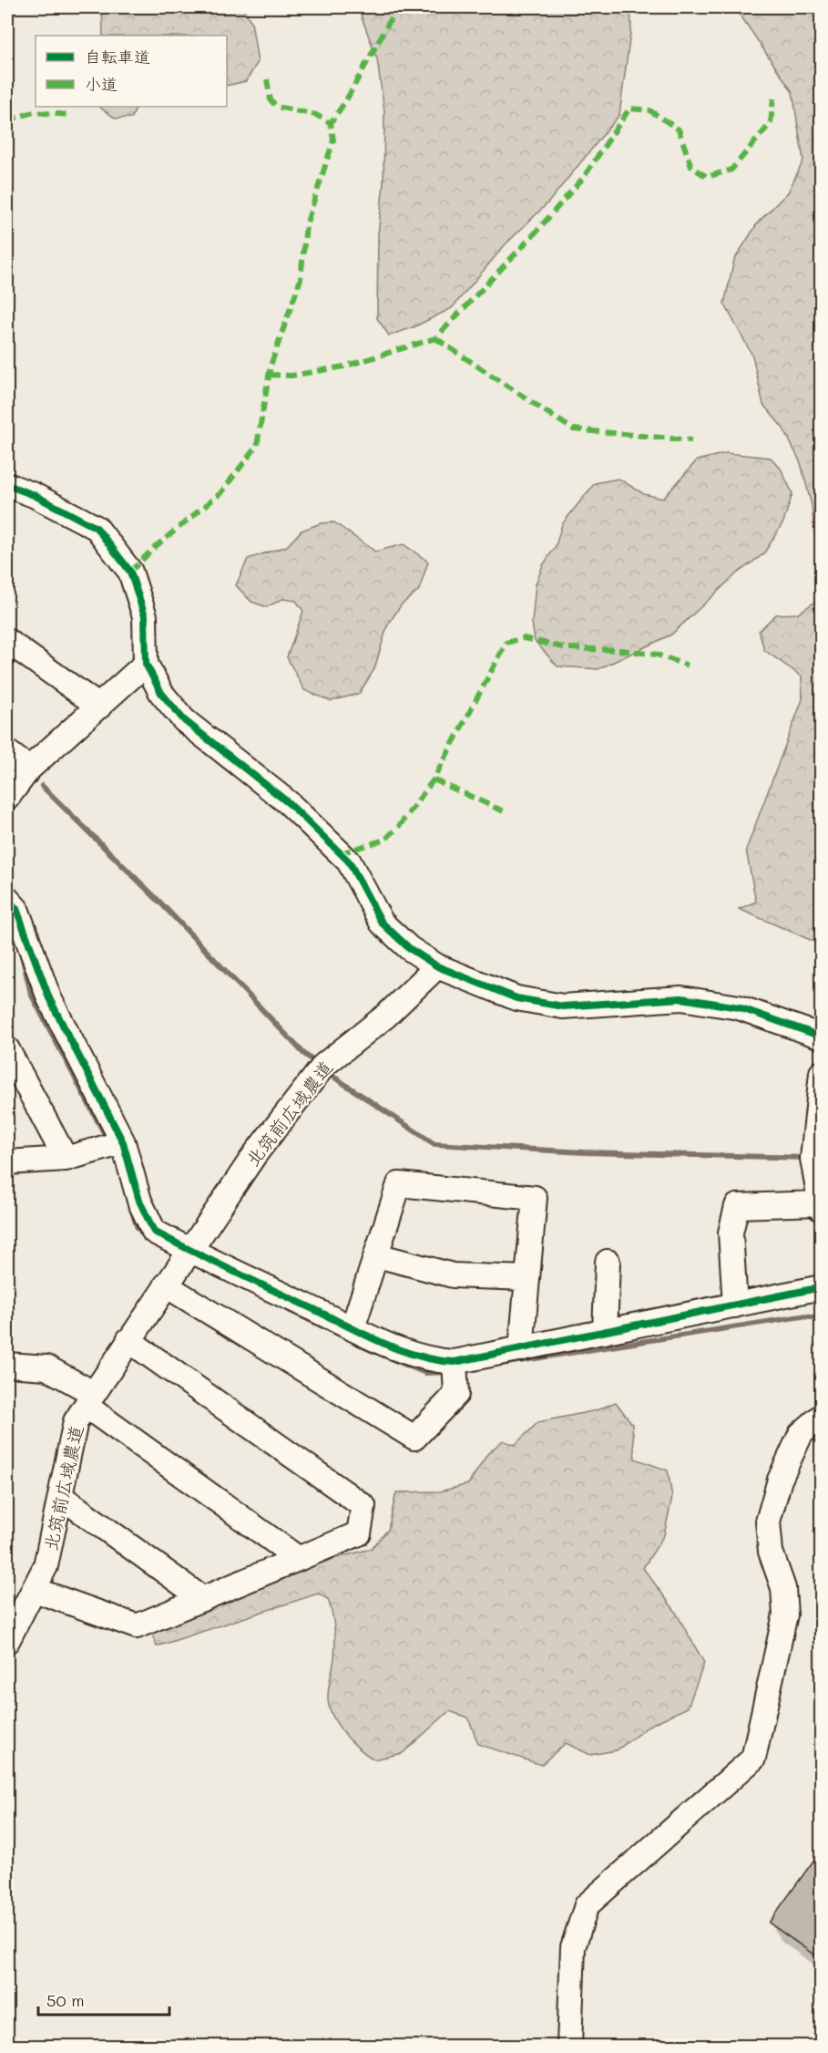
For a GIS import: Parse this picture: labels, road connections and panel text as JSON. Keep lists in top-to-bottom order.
{
  "streets": {
    "street": ["北筑前広域農道"]
  },
  "legend": ["自転車道", "小道"],
  "scale_bar": "50 m"
}
